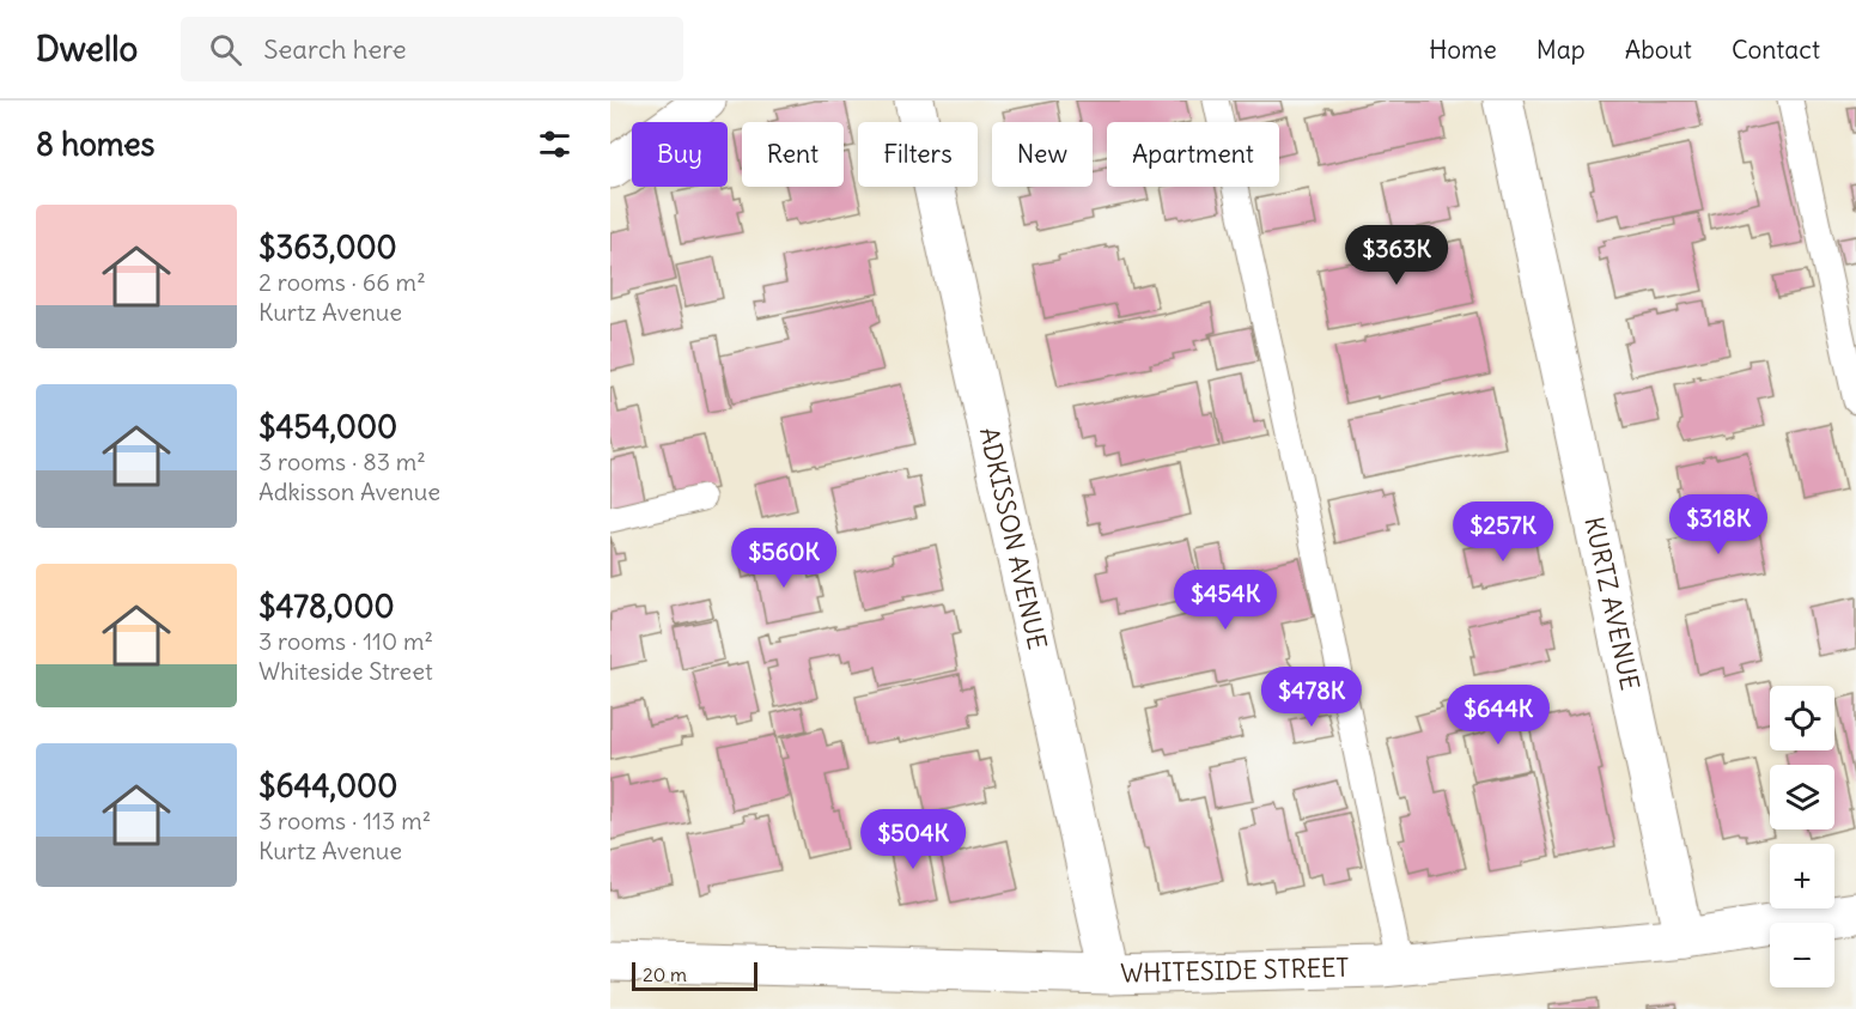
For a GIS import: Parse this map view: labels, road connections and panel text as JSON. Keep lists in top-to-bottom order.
{
  "streets": {
    "street": ["ADKISSON AVENUE", "KURTZ AVENUE", "WHITESIDE STREET"]
  },
  "crossings": [
    ["ADKISSON AVENUE", "WHITESIDE STREET"],
    ["KURTZ AVENUE", "WHITESIDE STREET"]
  ],
  "scale_bar": "20 m",
  "page": {
    "header": "Dwello",
    "search": "Search here",
    "nav": [
      "Home",
      "Map",
      "About",
      "Contact"
    ],
    "heading": "8 homes",
    "chip": [
      "Buy",
      "Rent",
      "Filters",
      "New",
      "Apartment"
    ],
    "list": [
      {
        "name": "$363,000",
        "note": "2 rooms · 66 m² · Kurtz Avenue"
      },
      {
        "name": "$454,000",
        "note": "3 rooms · 83 m² · Adkisson Avenue"
      },
      {
        "name": "$478,000",
        "note": "3 rooms · 110 m² · Whiteside Street"
      },
      {
        "name": "$644,000",
        "note": "3 rooms · 113 m² · Kurtz Avenue"
      }
    ],
    "price": [
      "$363K",
      "$318K",
      "$257K",
      "$560K",
      "$454K",
      "$478K",
      "$644K",
      "$504K"
    ],
    "map_buttons": ["+", "−"],
    "scale": "20 m"
  }
}
